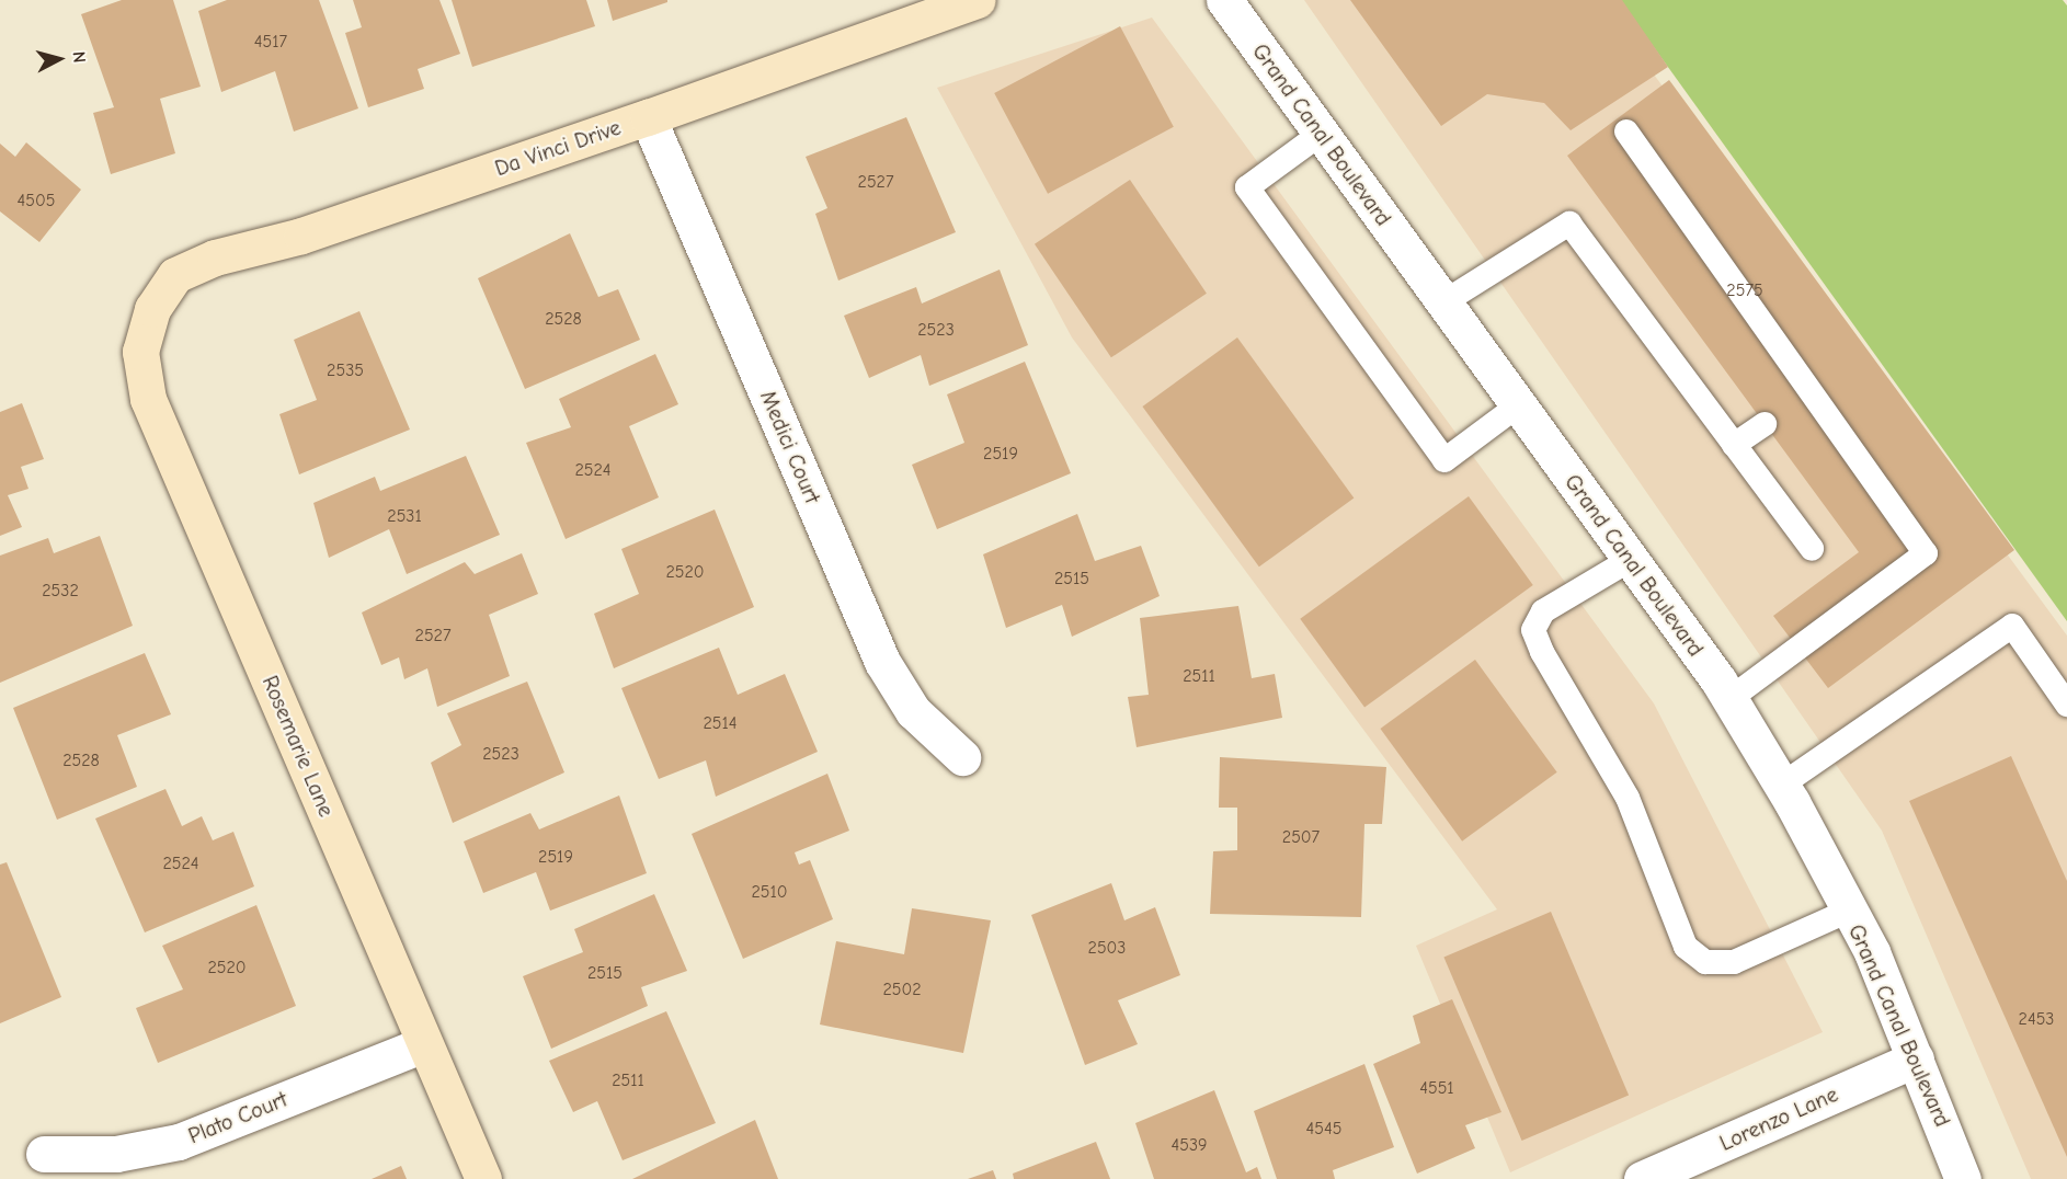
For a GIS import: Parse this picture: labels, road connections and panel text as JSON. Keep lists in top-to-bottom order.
{
  "streets": {
    "street": [
      "Grand Canal Boulevard",
      "Da Vinci Drive",
      "Medici Court",
      "Rosemarie Lane",
      "Plato Court",
      "Lorenzo Lane"
    ]
  },
  "crossings": [
    ["Grand Canal Boulevard", "Lorenzo Lane"],
    ["Da Vinci Drive", "Medici Court"],
    ["Da Vinci Drive", "Rosemarie Lane"],
    ["Rosemarie Lane", "Plato Court"]
  ],
  "house_numbers": [
    "4517",
    "2527",
    "4505",
    "2575",
    "2528",
    "2523",
    "2535",
    "2519",
    "2524",
    "2531",
    "2520",
    "2515",
    "2532",
    "2527",
    "2511",
    "2514",
    "2523",
    "2528",
    "2507",
    "2519",
    "2524",
    "2510",
    "2503",
    "2520",
    "2515",
    "2502",
    "2453",
    "2511",
    "4551",
    "4545",
    "4539"
  ],
  "north": "right"
}
